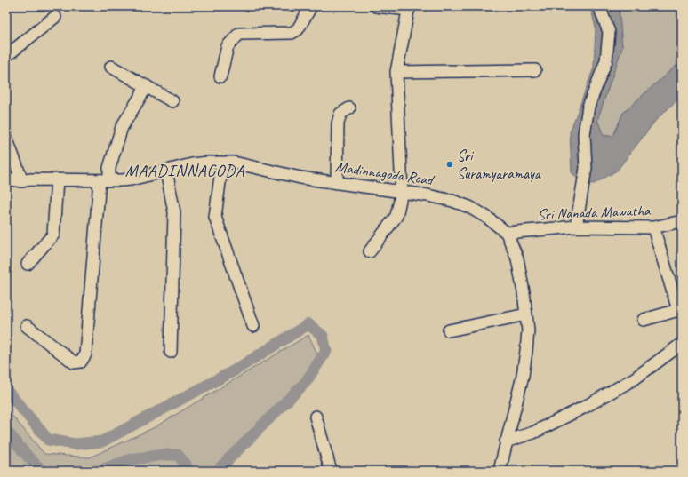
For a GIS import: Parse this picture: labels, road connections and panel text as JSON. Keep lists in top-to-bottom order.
{
  "streets": {
    "street": ["Madinnagoda Road", "Sri Nanada Mawatha"]
  },
  "crossings": [
    ["Madinnagoda Road", "Sri Nanada Mawatha"]
  ],
  "districts": ["MAADINNAGODA"],
  "places": ["Sri Suramyaramaya"]
}
